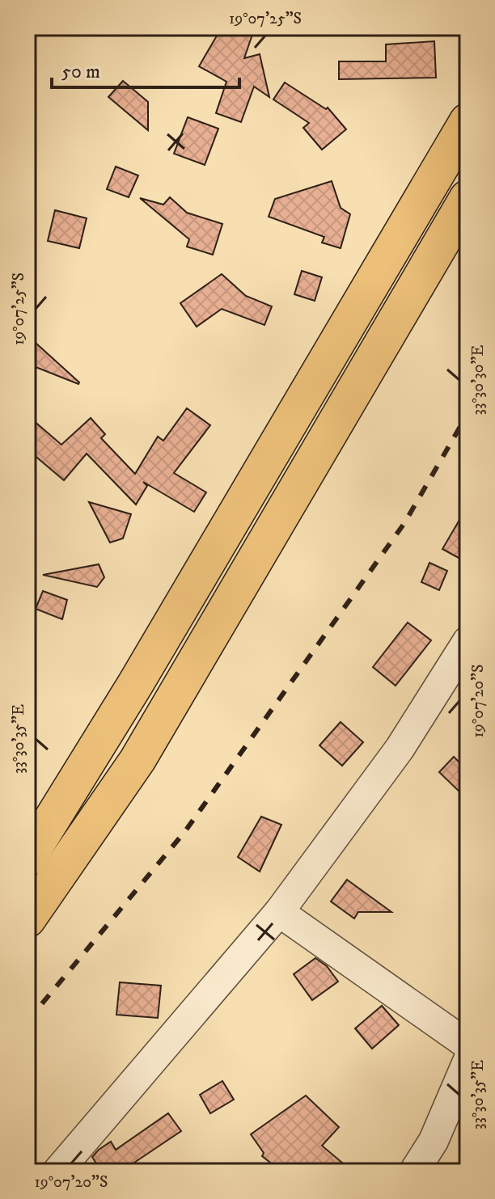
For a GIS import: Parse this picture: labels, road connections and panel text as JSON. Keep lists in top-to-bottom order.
{
  "scale_bar": "50 m",
  "coordinates": [
    "19°07'25\"S",
    "33°30'30\"E",
    "19°07'20\"S",
    "33°30'35\"E"
  ]
}
